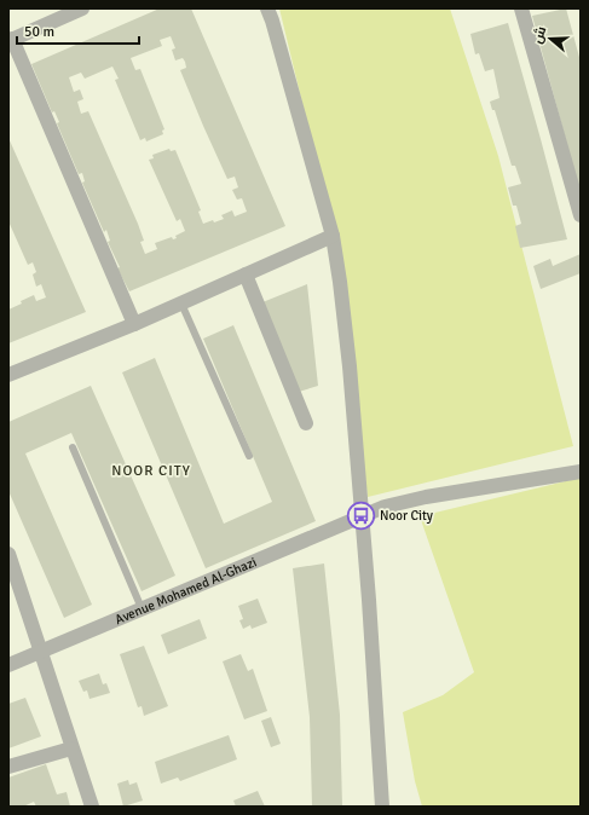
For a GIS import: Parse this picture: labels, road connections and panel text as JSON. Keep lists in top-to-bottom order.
{
  "streets": {
    "street": ["Avenue Mohamed Al-Ghazi"]
  },
  "districts": ["NOOR CITY"],
  "places": {
    "bus stop": ["Noor City"]
  },
  "scale_bar": "50 m",
  "north": "left"
}
